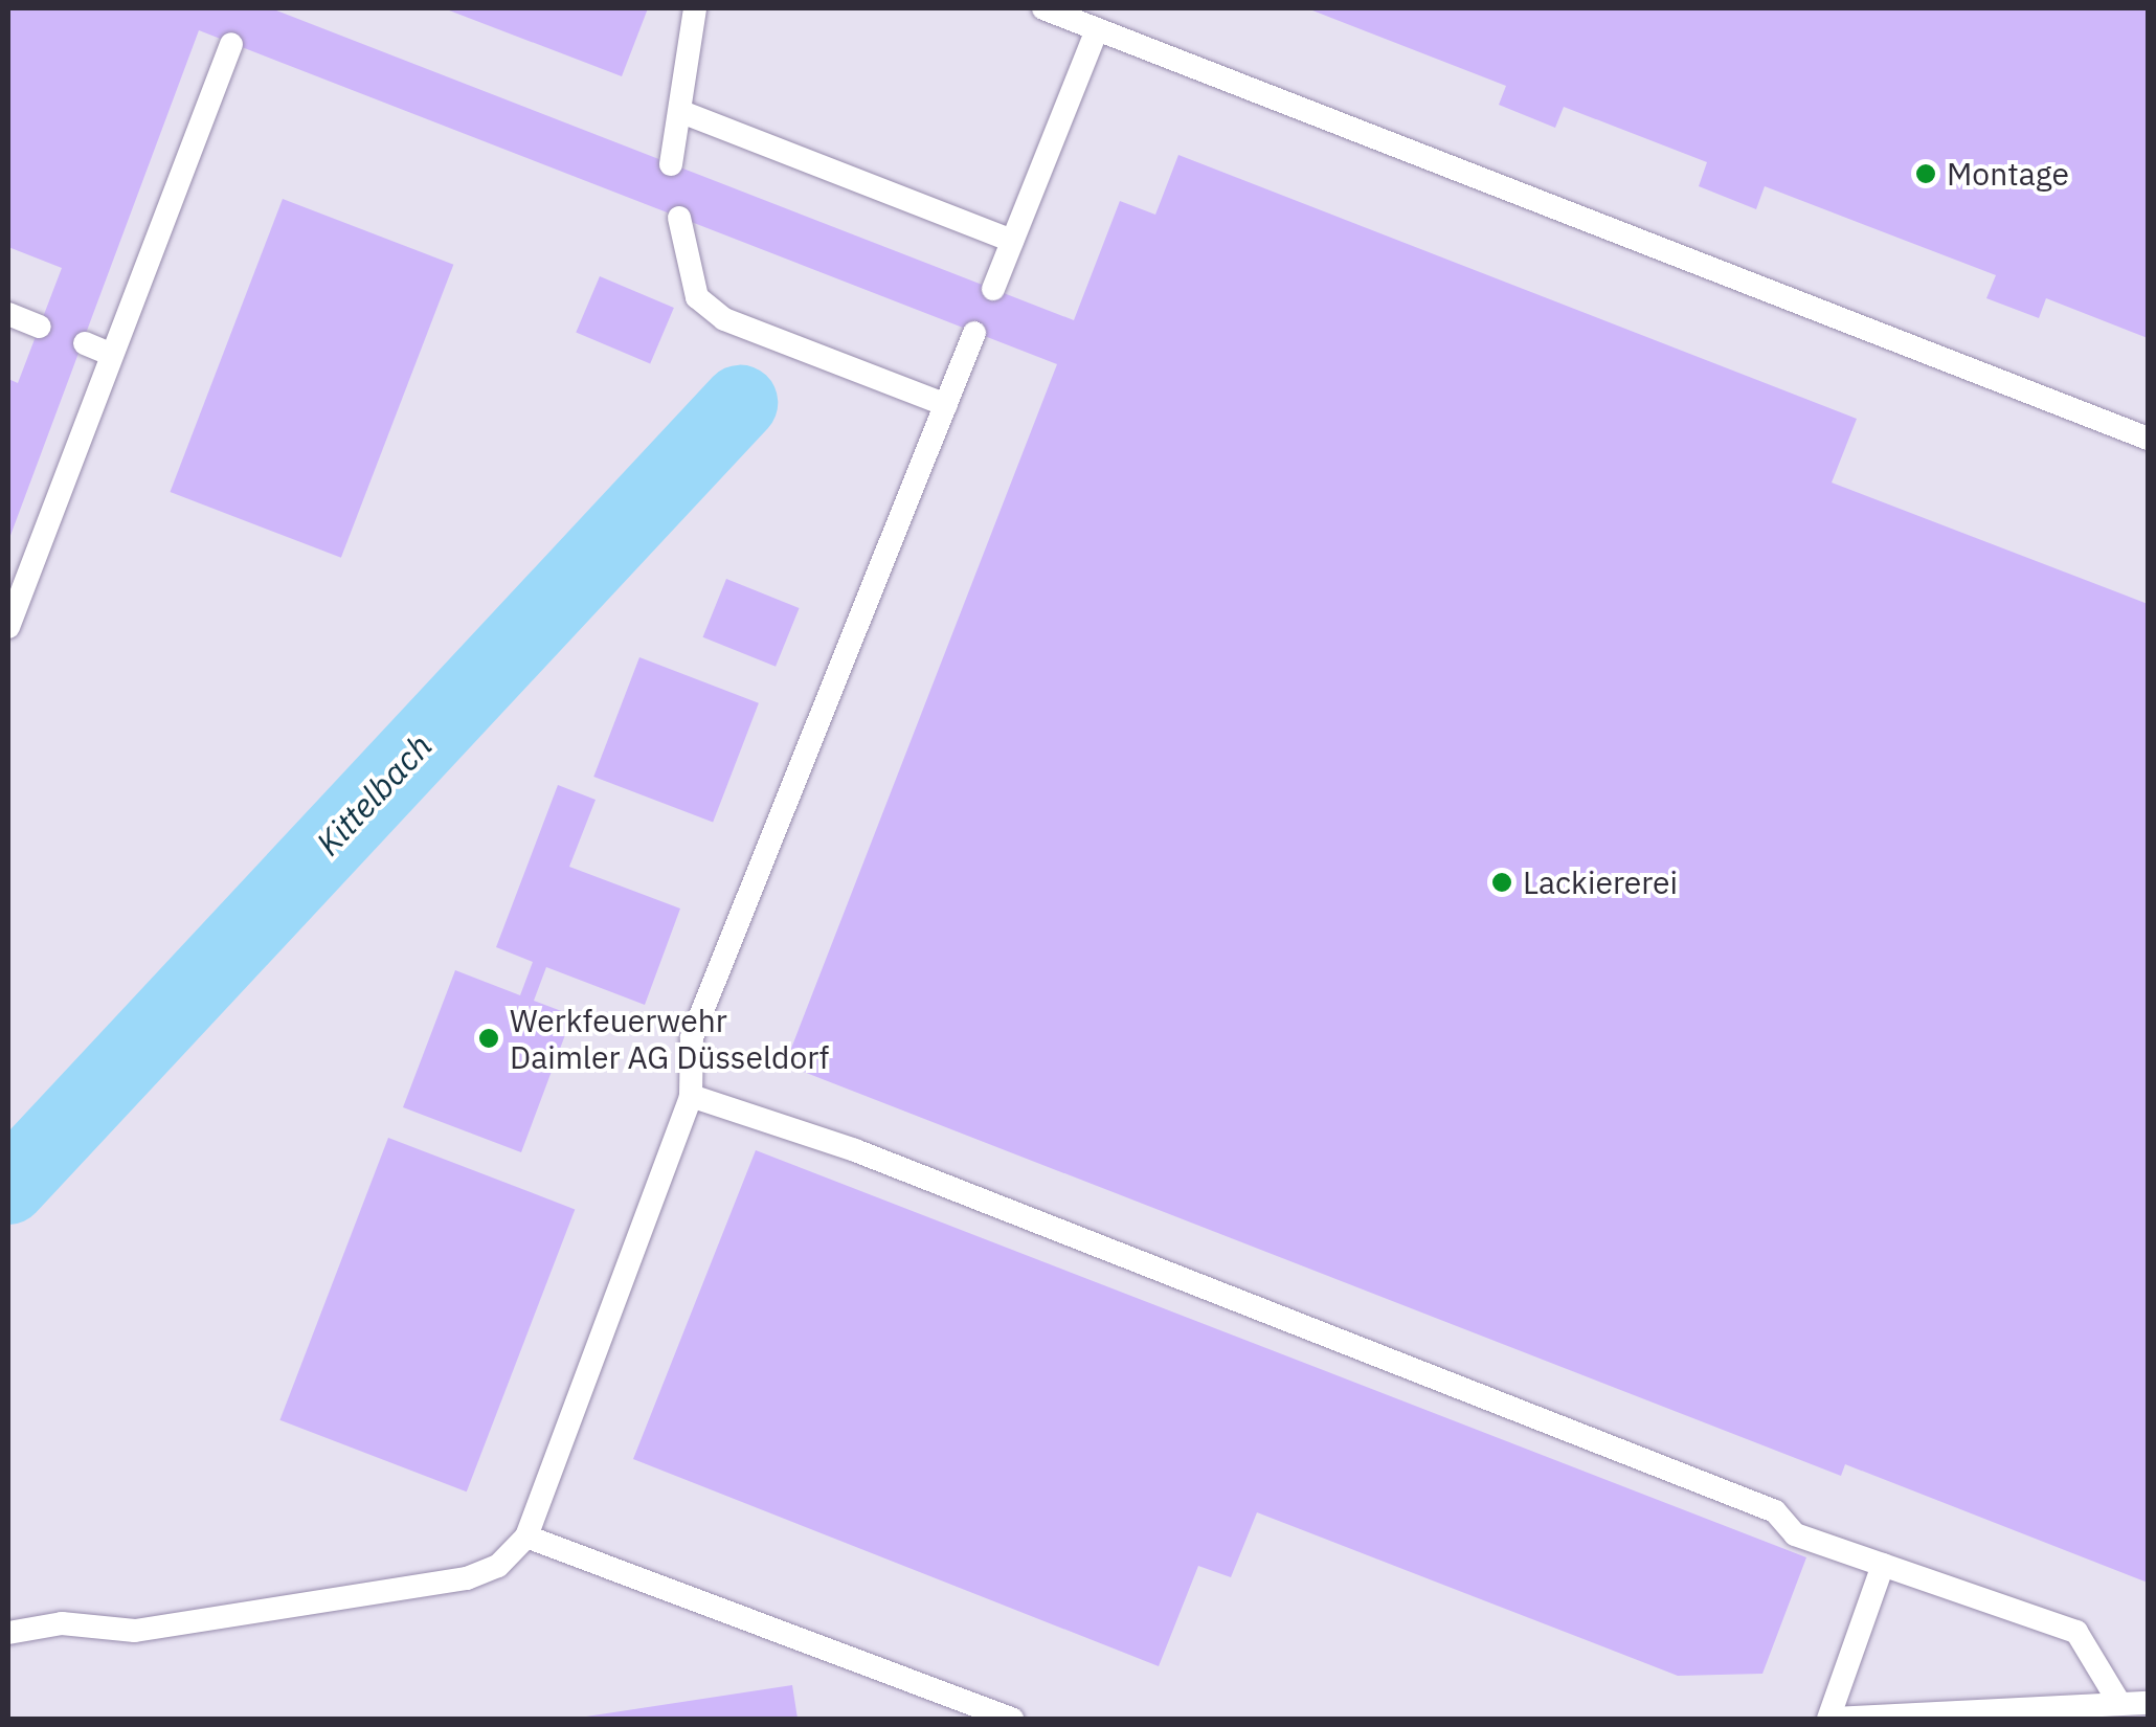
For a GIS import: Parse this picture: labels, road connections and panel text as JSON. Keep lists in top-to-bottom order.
{
  "water": ["Kittelbach"],
  "places": ["Montage", "Lackiererei", "Werkfeuerwehr Daimler AG Düsseldorf"]
}
